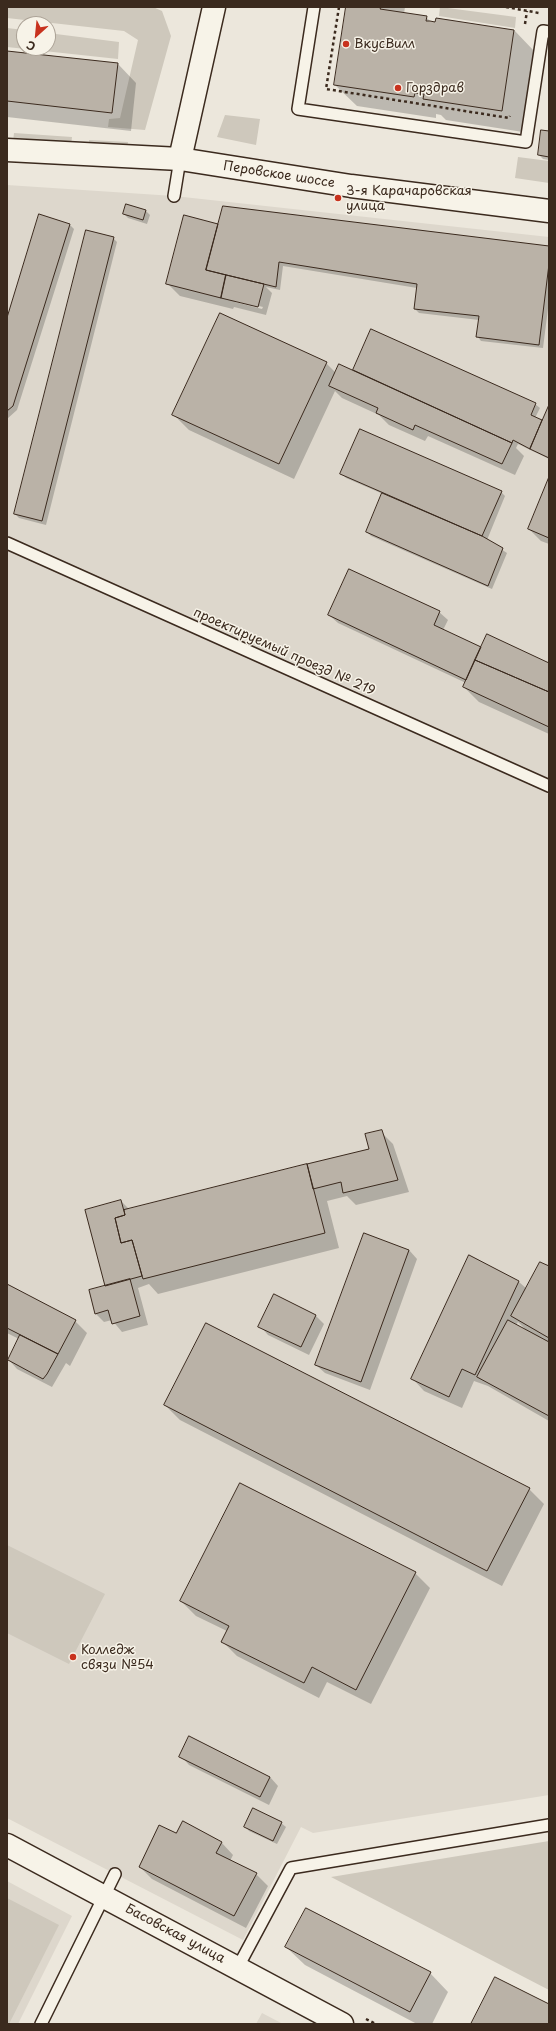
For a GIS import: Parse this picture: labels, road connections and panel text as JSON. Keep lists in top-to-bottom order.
{
  "streets": {
    "street": ["Перовское шоссе", "Басовская улица"],
    "lane": ["проектируемый проезд № 219"]
  },
  "places": [
    "ВкусВилл",
    "Горздрав",
    "3-я Карачаровская улица",
    "Колледж связи №54"
  ],
  "north": "bottom left"
}
